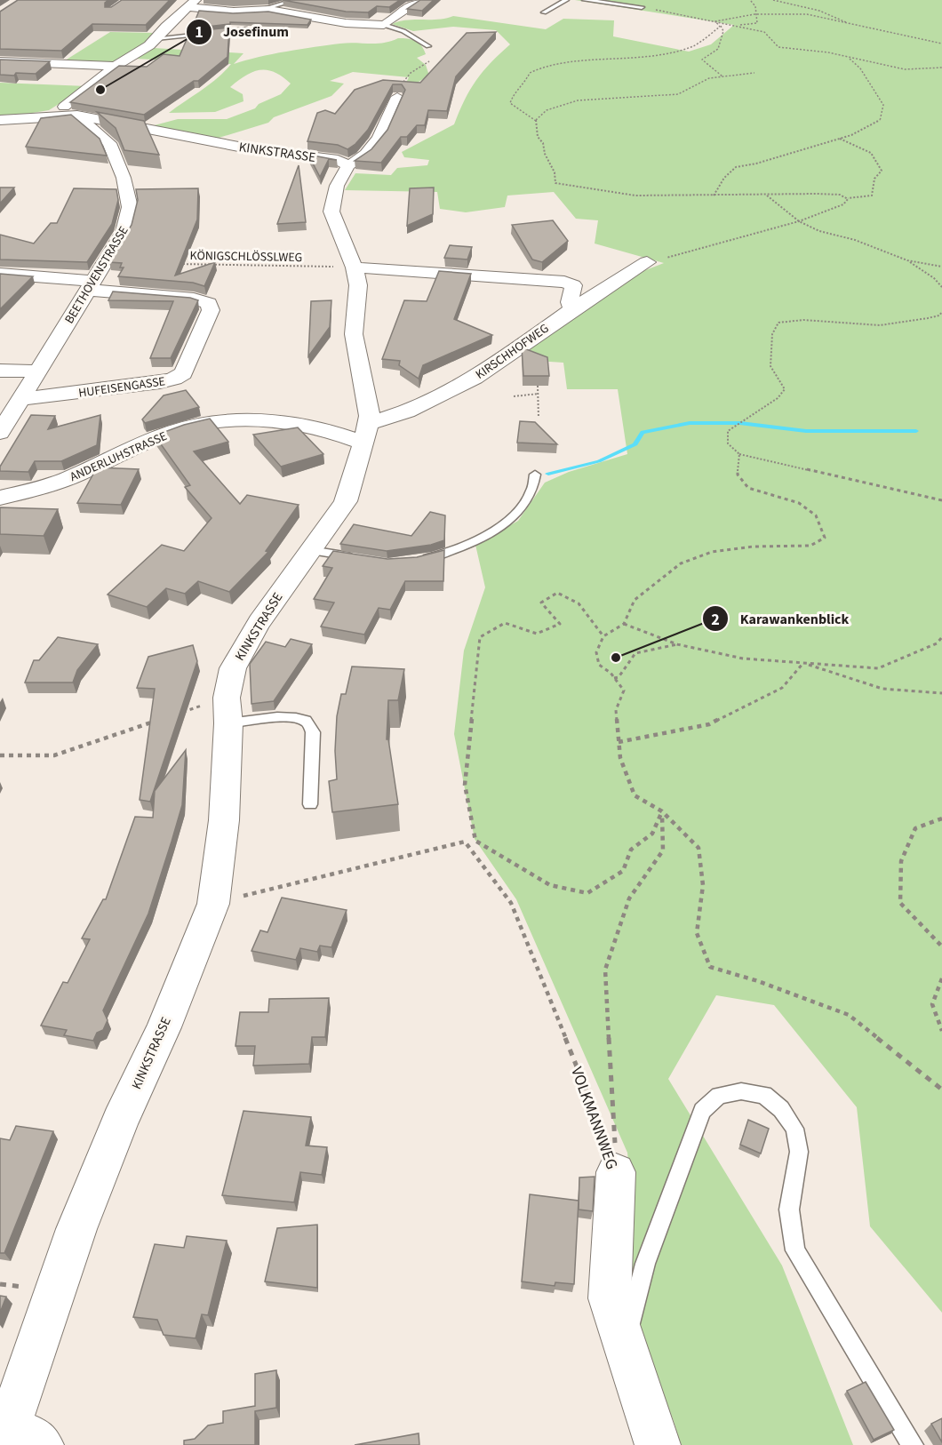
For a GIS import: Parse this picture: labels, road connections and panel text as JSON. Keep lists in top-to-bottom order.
{
  "streets": {
    "street": [
      "KINKSTRASSE",
      "BEETHOVENSTRASSE",
      "KIRSCHHOFWEG",
      "HUFEISENGASSE",
      "ANDERLUHSTRASSE",
      "VOLKMANNWEG"
    ],
    "path": ["KÖNIGSCHLÖSSLWEG"]
  },
  "crossings": [
    ["KINKSTRASSE", "KÖNIGSCHLÖSSLWEG"],
    ["KINKSTRASSE", "BEETHOVENSTRASSE"],
    ["KINKSTRASSE", "KIRSCHHOFWEG"],
    ["KINKSTRASSE", "ANDERLUHSTRASSE"],
    ["KINKSTRASSE", "VOLKMANNWEG"],
    ["BEETHOVENSTRASSE", "HUFEISENGASSE"],
    ["KIRSCHHOFWEG", "ANDERLUHSTRASSE"]
  ],
  "places": ["Josefinum", "Karawankenblick"]
}
